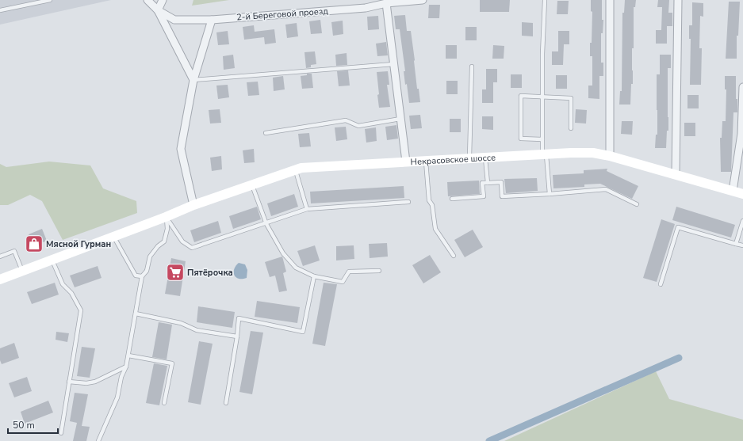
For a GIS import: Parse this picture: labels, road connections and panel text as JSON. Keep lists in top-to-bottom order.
{
  "streets": {
    "main road": ["Некрасовское шоссе"],
    "street": ["2-й Береговой проезд"]
  },
  "places": {
    "shop": ["Мясной Гурман"],
    "supermarket": ["Пятёрочка"]
  },
  "scale_bar": "50 m"
}
